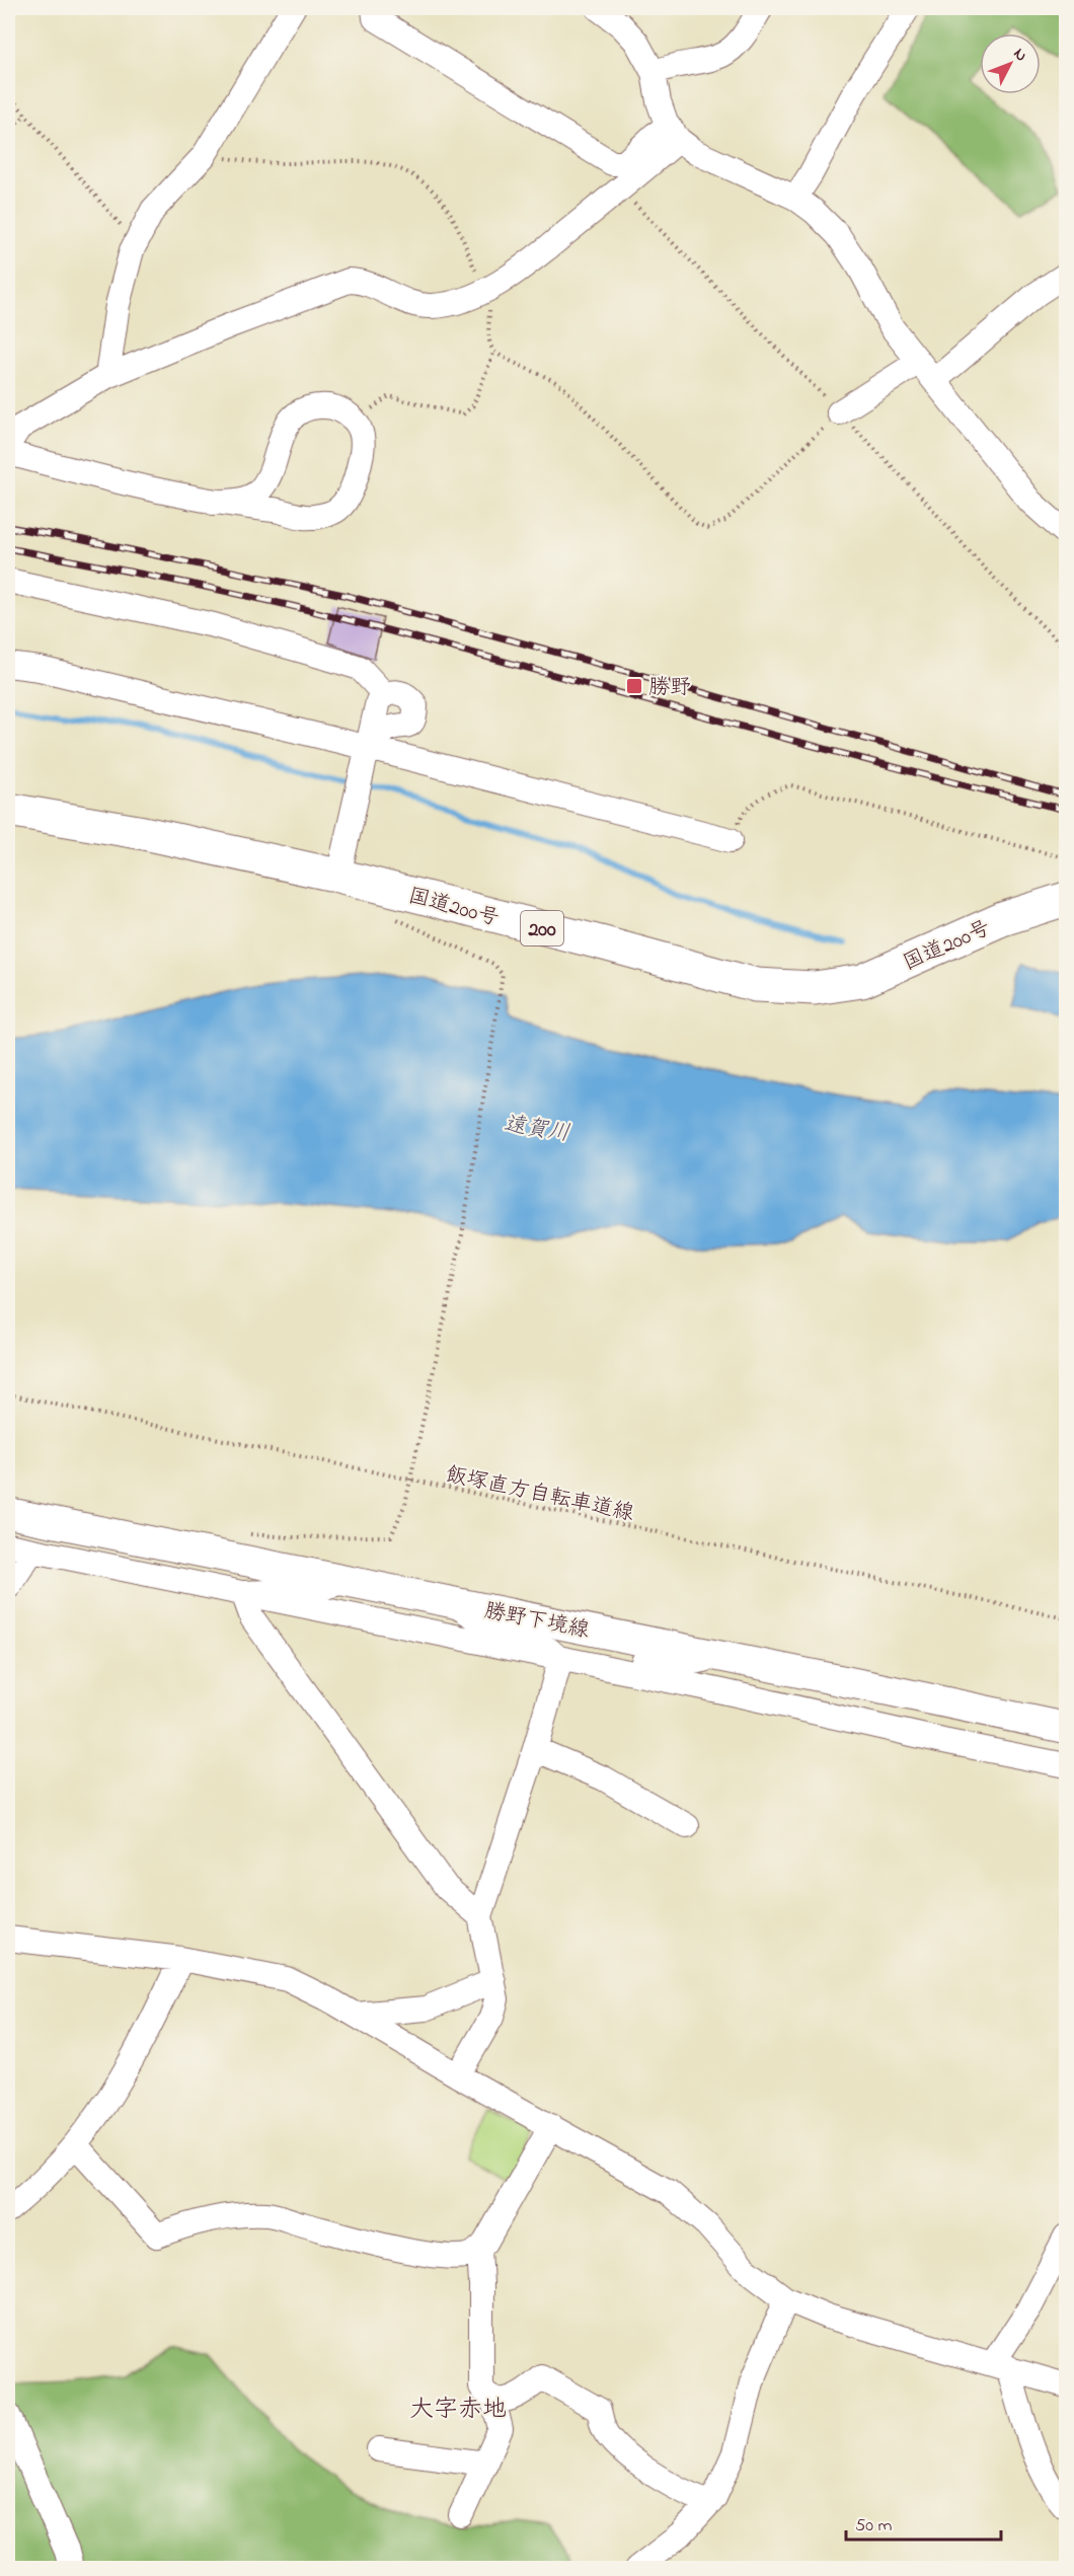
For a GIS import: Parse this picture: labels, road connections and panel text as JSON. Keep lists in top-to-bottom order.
{
  "streets": {
    "highway": ["国道200号", "200"],
    "main road": ["勝野下境線"],
    "path": ["飯塚直方自転車道線"]
  },
  "districts": ["大字赤地"],
  "water": ["遠賀川"],
  "places": {
    "transit": ["勝野"]
  },
  "scale_bar": "50 m",
  "north": "top right"
}
